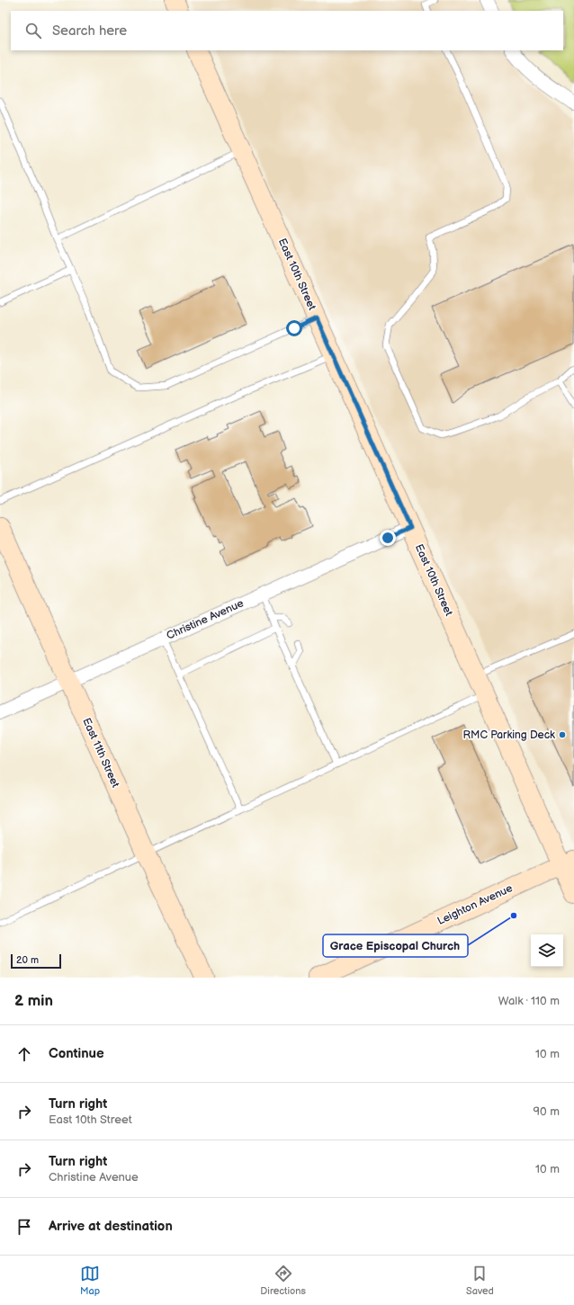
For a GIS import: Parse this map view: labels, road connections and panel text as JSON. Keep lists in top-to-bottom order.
{
  "streets": {
    "street": [
      "East 10th Street",
      "Christine Avenue",
      "East 11th Street",
      "Leighton Avenue"
    ]
  },
  "crossings": [
    ["East 10th Street", "Christine Avenue"],
    ["East 10th Street", "Leighton Avenue"],
    ["Christine Avenue", "East 11th Street"]
  ],
  "places": ["RMC Parking Deck", "Grace Episcopal Church"],
  "scale_bar": "20 m",
  "page": {
    "search": "Search here",
    "scale": "20 m",
    "heading": ["2 min", "Walk · 110 m"],
    "list": [
      ["Continue", "10 m"],
      ["Turn right", "East 10th Street", "90 m"],
      ["Turn right", "Christine Avenue", "10 m"],
      "Arrive at destination"
    ],
    "nav": ["Map", "Directions", "Saved"]
  }
}
